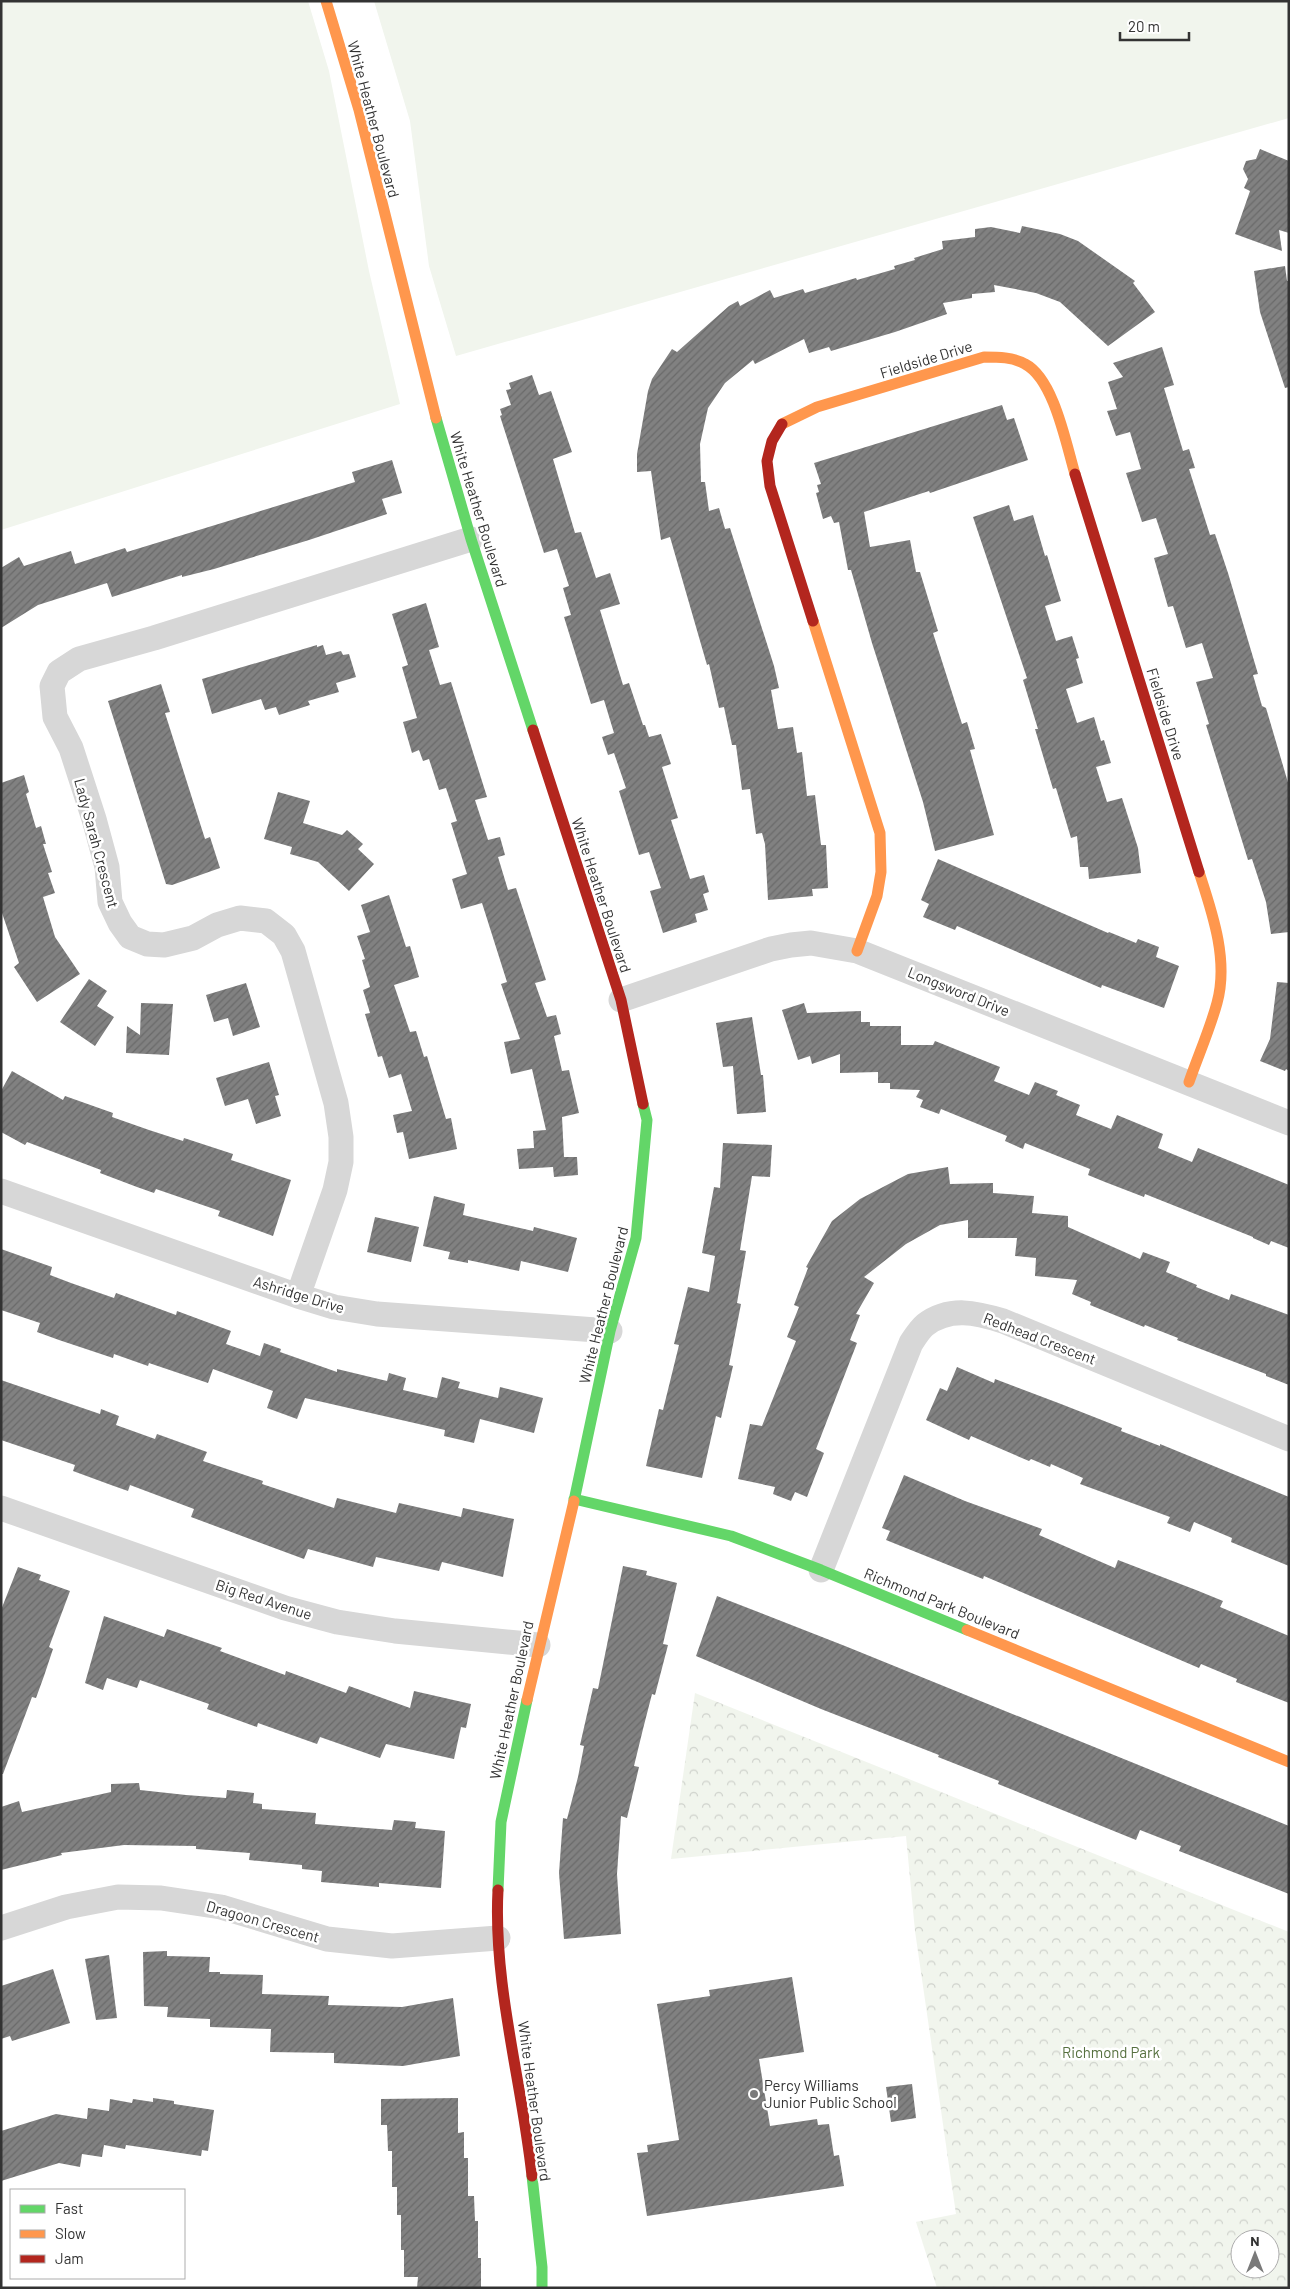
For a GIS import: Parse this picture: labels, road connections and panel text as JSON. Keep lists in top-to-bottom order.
{
  "streets": {
    "street": [
      "White Heather Boulevard",
      "Fieldside Drive",
      "Lady Sarah Crescent",
      "Longsword Drive",
      "Ashridge Drive",
      "Redhead Crescent",
      "Big Red Avenue",
      "Richmond Park Boulevard",
      "Dragoon Crescent"
    ]
  },
  "crossings": [
    ["White Heather Boulevard", "Lady Sarah Crescent"],
    ["White Heather Boulevard", "Longsword Drive"],
    ["White Heather Boulevard", "Ashridge Drive"],
    ["White Heather Boulevard", "Big Red Avenue"],
    ["White Heather Boulevard", "Richmond Park Boulevard"],
    ["White Heather Boulevard", "Dragoon Crescent"],
    ["Fieldside Drive", "Longsword Drive"],
    ["Lady Sarah Crescent", "Ashridge Drive"],
    ["Redhead Crescent", "Richmond Park Boulevard"]
  ],
  "parks": ["Richmond Park"],
  "places": ["Percy Williams Junior Public School"],
  "legend": ["Fast", "Slow", "Jam"],
  "scale_bar": "20 m",
  "north": "top"
}
